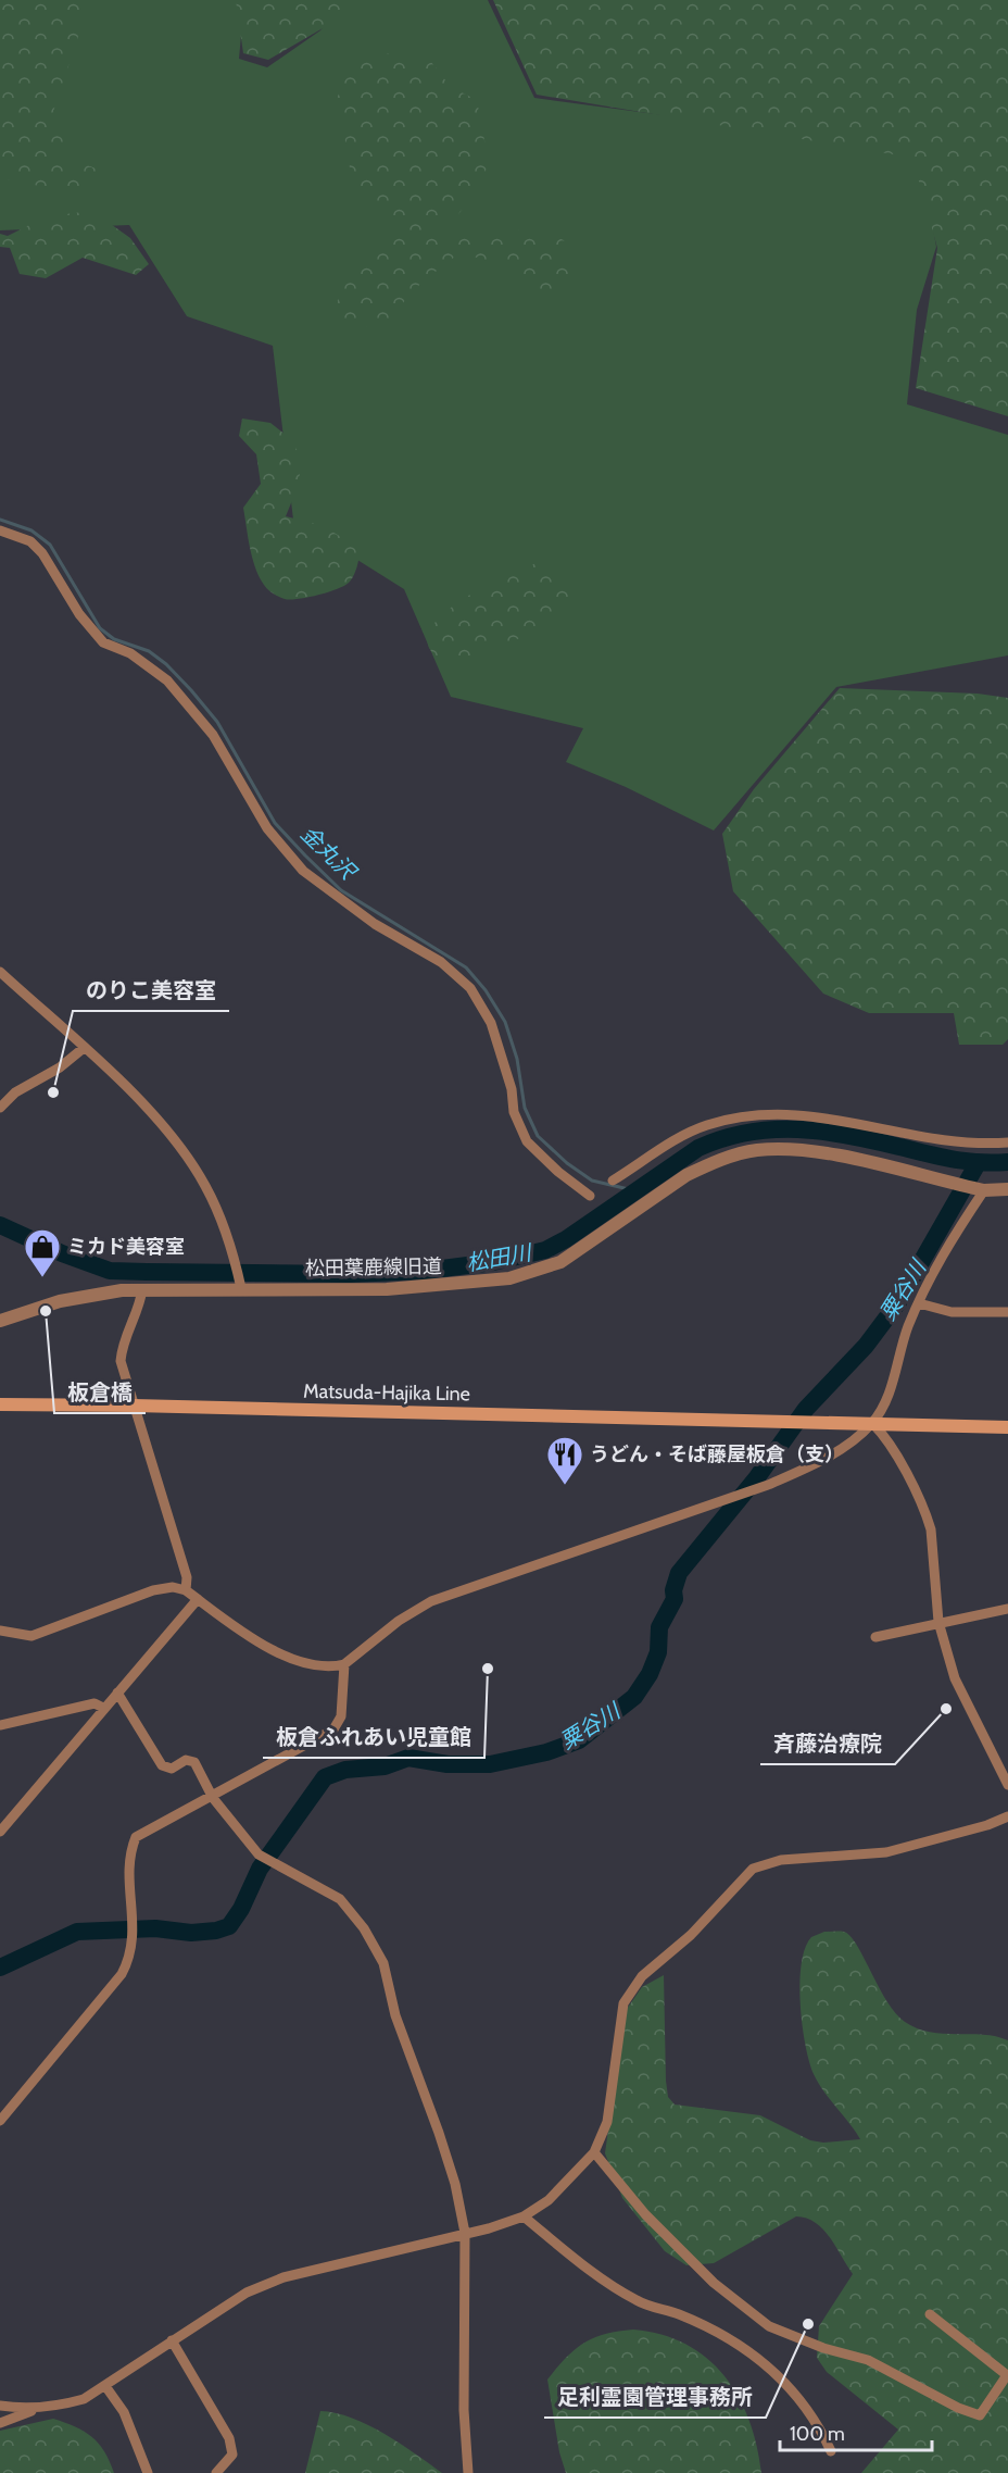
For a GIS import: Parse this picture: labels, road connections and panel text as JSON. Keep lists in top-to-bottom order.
{
  "streets": {
    "main road": ["Matsuda-Hajika Line"],
    "street": ["松田葉鹿線旧道"]
  },
  "water": ["金丸沢", "松田川", "粟谷川"],
  "places": {
    "other": [
      "のりこ美容室",
      "板倉橋",
      "板倉ふれあい児童館",
      "斉藤治療院",
      "足利霊園管理事務所"
    ],
    "shop": ["ミカド美容室"],
    "restaurant": ["うどん・そば藤屋板倉（支）"]
  },
  "scale_bar": "100 m"
}
